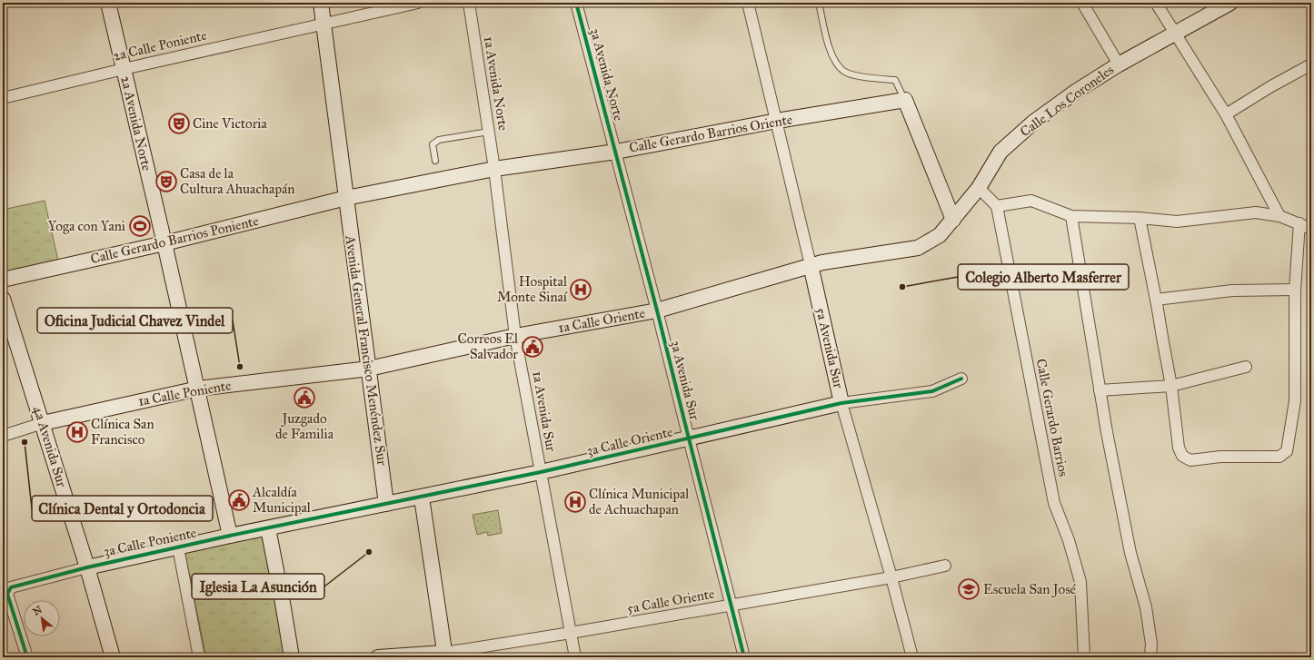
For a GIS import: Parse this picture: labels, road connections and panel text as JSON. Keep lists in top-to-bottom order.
{
  "streets": {
    "street": [
      "2a Calle Poniente",
      "3a Avenida Norte",
      "1a Avenida Norte",
      "Calle Los Coroneles",
      "2a Avenida Norte",
      "Calle Gerardo Barrios Oriente",
      "Calle Gerardo Barrios Poniente",
      "1a Calle Oriente",
      "5a Avenida Sur",
      "Avenida General Francisco Menéndez Sur",
      "3a Avenida Sur",
      "1a Calle Poniente",
      "1a Avenida Sur",
      "Calle Gerardo Barrios",
      "3a Calle Oriente",
      "4a Avenida Sur",
      "3a Calle Poniente",
      "5a Calle Oriente"
    ]
  },
  "crossings": [
    ["2a Calle Poniente", "2a Avenida Norte"],
    ["2a Calle Poniente", "Avenida General Francisco Menéndez Sur"],
    ["3a Avenida Norte", "Calle Gerardo Barrios Oriente"],
    ["3a Avenida Norte", "3a Avenida Sur"],
    ["1a Avenida Norte", "Calle Gerardo Barrios Oriente"],
    ["1a Avenida Norte", "1a Avenida Sur"],
    ["Calle Los Coroneles", "1a Calle Oriente"],
    ["2a Avenida Norte", "Calle Gerardo Barrios Poniente"],
    ["2a Avenida Norte", "1a Calle Poniente"],
    ["2a Avenida Norte", "3a Calle Poniente"],
    ["Calle Gerardo Barrios Oriente", "Calle Gerardo Barrios Poniente"],
    ["Calle Gerardo Barrios Oriente", "5a Avenida Sur"],
    ["Calle Gerardo Barrios Oriente", "Avenida General Francisco Menéndez Sur"],
    ["Calle Gerardo Barrios Oriente", "3a Avenida Sur"],
    ["Calle Gerardo Barrios Oriente", "1a Avenida Sur"],
    ["Calle Gerardo Barrios Poniente", "Avenida General Francisco Menéndez Sur"],
    ["1a Calle Oriente", "5a Avenida Sur"],
    ["1a Calle Oriente", "Avenida General Francisco Menéndez Sur"],
    ["1a Calle Oriente", "3a Avenida Sur"],
    ["1a Calle Oriente", "1a Calle Poniente"],
    ["1a Calle Oriente", "1a Avenida Sur"],
    ["5a Avenida Sur", "3a Calle Oriente"],
    ["5a Avenida Sur", "5a Calle Oriente"],
    ["Avenida General Francisco Menéndez Sur", "1a Calle Poniente"],
    ["Avenida General Francisco Menéndez Sur", "3a Calle Oriente"],
    ["Avenida General Francisco Menéndez Sur", "3a Calle Poniente"],
    ["3a Avenida Sur", "3a Calle Oriente"],
    ["3a Avenida Sur", "5a Calle Oriente"],
    ["1a Calle Poniente", "4a Avenida Sur"],
    ["1a Avenida Sur", "3a Calle Oriente"],
    ["1a Avenida Sur", "5a Calle Oriente"],
    ["3a Calle Oriente", "3a Calle Poniente"],
    ["4a Avenida Sur", "3a Calle Poniente"]
  ],
  "places": {
    "theatre": ["Cine Victoria", "Casa de la Cultura Ahuachapán"],
    "sports": ["Yoga con Yani"],
    "other": [
      "Colegio Alberto Masferrer",
      "Oficina Judicial Chavez Vindel",
      "Clínica Dental y Ortodoncia",
      "Iglesia La Asunción"
    ],
    "hospital": ["Hospital Monte Sinaí", "Clínica San Francisco", "Clínica Municipal de Achuachapan"],
    "public building": ["Correos El Salvador", "Juzgado de Familia", "Alcaldía Municipal"],
    "school or university": ["Escuela San José"]
  },
  "north": "top left"
}
